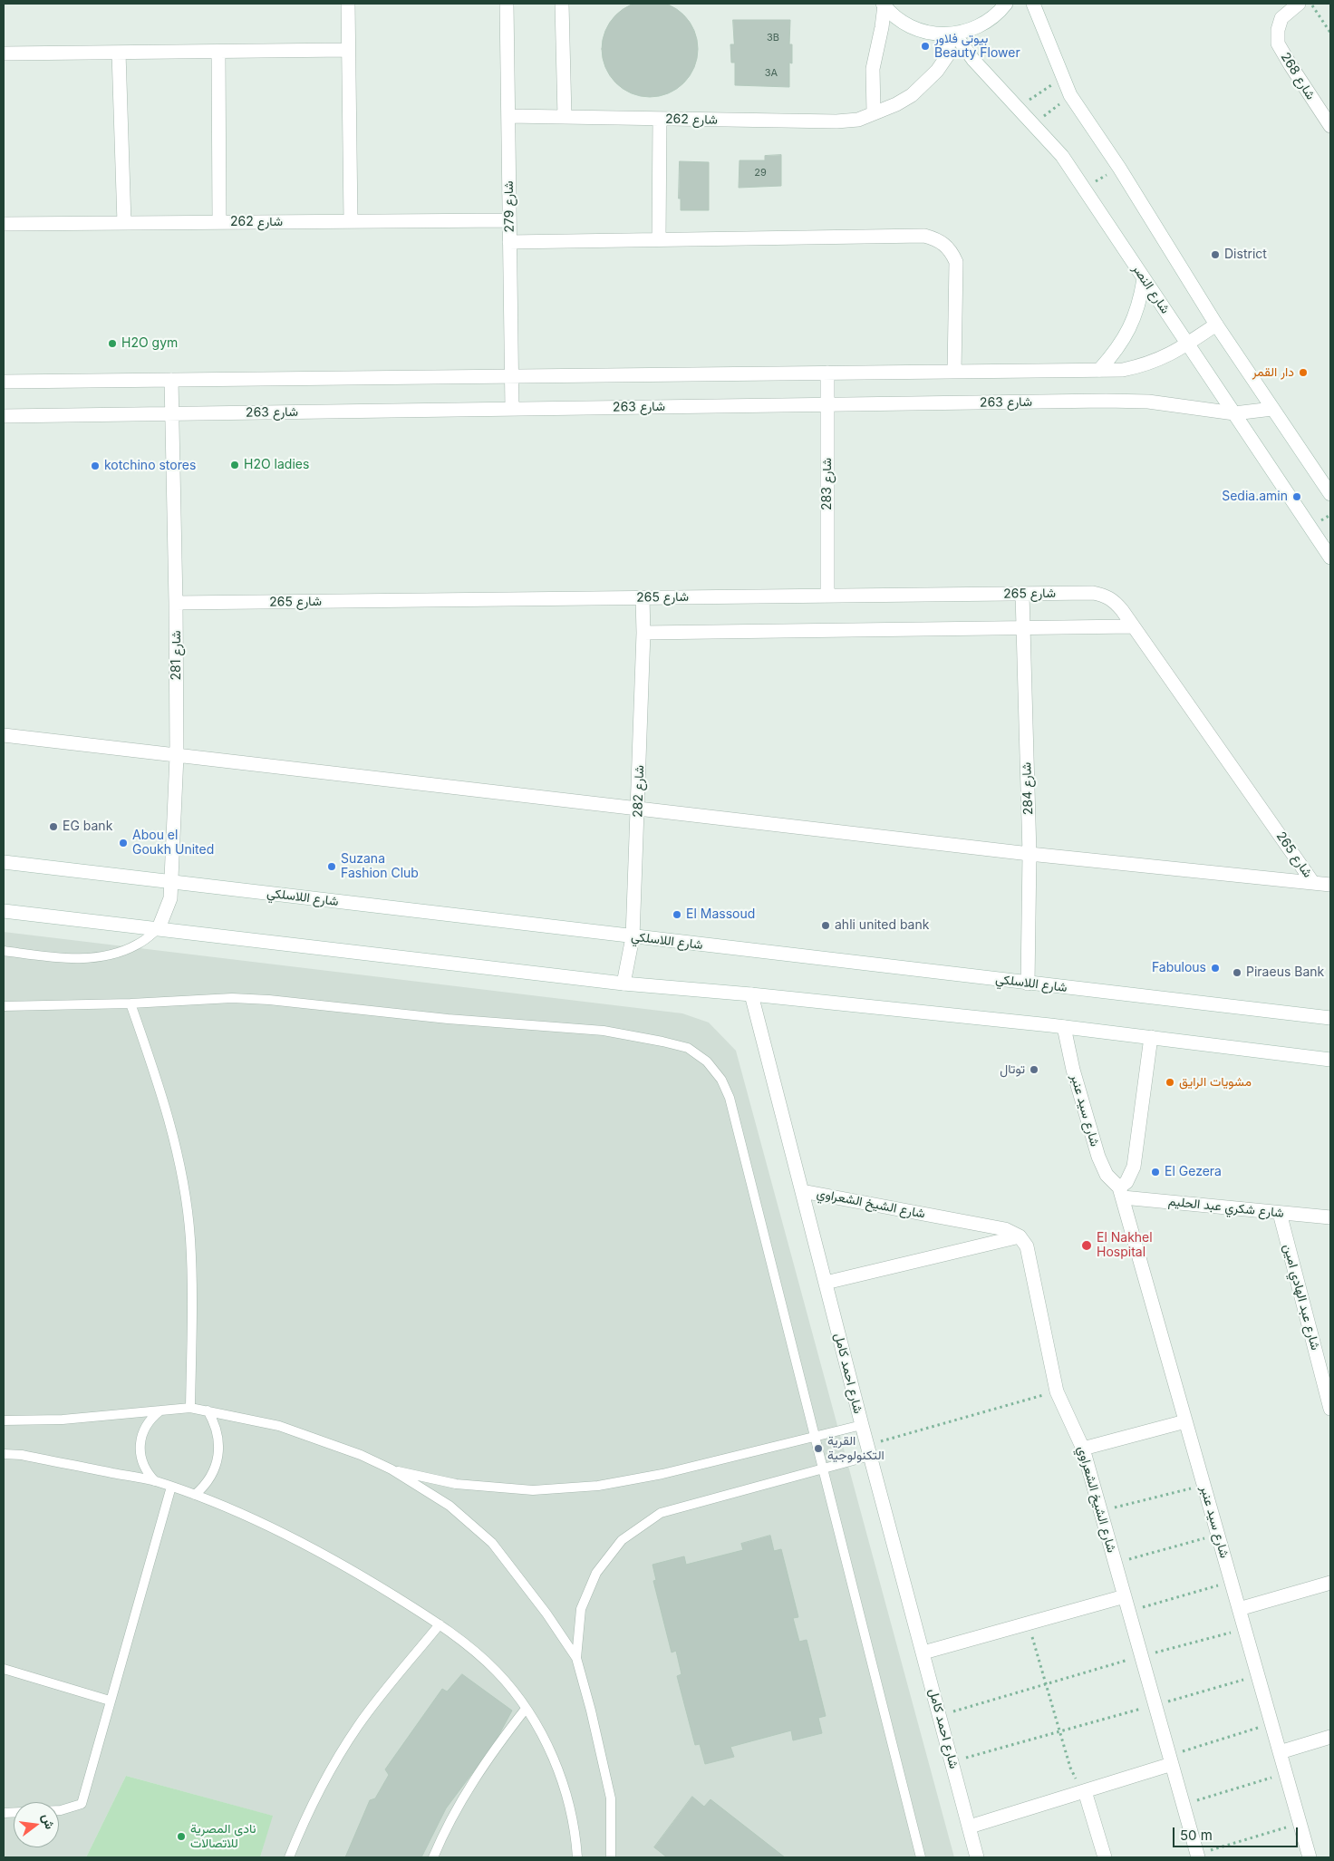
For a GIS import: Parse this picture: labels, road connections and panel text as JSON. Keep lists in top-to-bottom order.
{
  "streets": {
    "street": [
      "شارع 268",
      "شارع 262",
      "شارع 279",
      "شارع النصر",
      "شارع 263",
      "شارع 283",
      "شارع 265",
      "شارع 281",
      "شارع 284",
      "شارع 282",
      "شارع اللاسلكي",
      "شارع سيد عنبر",
      "شارع الشيخ الشعراوي",
      "شارع شكري عبد الحليم",
      "شارع عبد الهادي امين",
      "شارع احمد كامل"
    ]
  },
  "crossings": [
    ["شارع 262", "شارع 279"],
    ["شارع 262", "شارع النصر"],
    ["شارع 279", "شارع 263"],
    ["شارع النصر", "شارع 263"],
    ["شارع 263", "شارع 283"],
    ["شارع 263", "شارع 281"],
    ["شارع 283", "شارع 265"],
    ["شارع 265", "شارع 281"],
    ["شارع 265", "شارع 284"],
    ["شارع 265", "شارع 282"],
    ["شارع 281", "شارع اللاسلكي"],
    ["شارع 284", "شارع اللاسلكي"],
    ["شارع 282", "شارع اللاسلكي"],
    ["شارع سيد عنبر", "شارع شكري عبد الحليم"],
    ["شارع الشيخ الشعراوي", "شارع احمد كامل"],
    ["شارع شكري عبد الحليم", "شارع عبد الهادي امين"]
  ],
  "places": [
    "بيوتى فلاور Beauty Flower",
    "District",
    "H2O gym",
    "دار القمر",
    "H2O ladies",
    "kotchino stores",
    "Sedia.amin",
    "EG bank",
    "Abou el Goukh United",
    "Suzana Fashion Club",
    "El Massoud",
    "ahli united bank",
    "Fabulous",
    "Piraeus Bank",
    "توتال",
    "مشويات الرايق",
    "El Gezera",
    "El Nakhel Hospital",
    "القرية التكنولوجية",
    "نادى المصرية للاتصالات"
  ],
  "house_numbers": ["3B", "3A", "29"],
  "scale_bar": "50 m",
  "north": "right"
}
